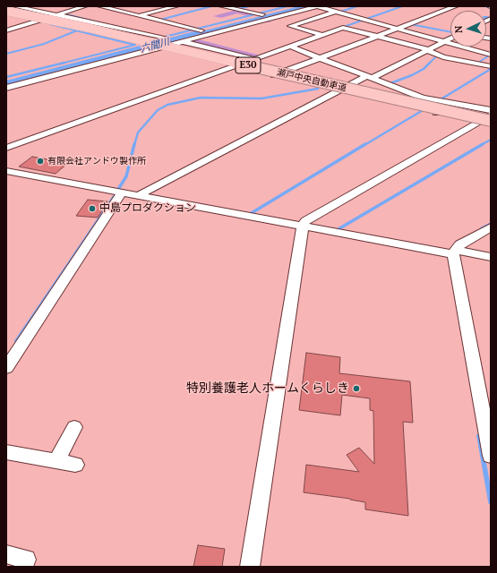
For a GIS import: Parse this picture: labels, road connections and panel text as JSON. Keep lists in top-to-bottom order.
{
  "streets": {
    "highway": ["E30", "瀬戸中央自動車道"]
  },
  "water": ["六間川"],
  "places": ["有限会社アンドウ製作所", "中島プロダクション", "特別養護老人ホームくらしき"],
  "north": "left"
}
